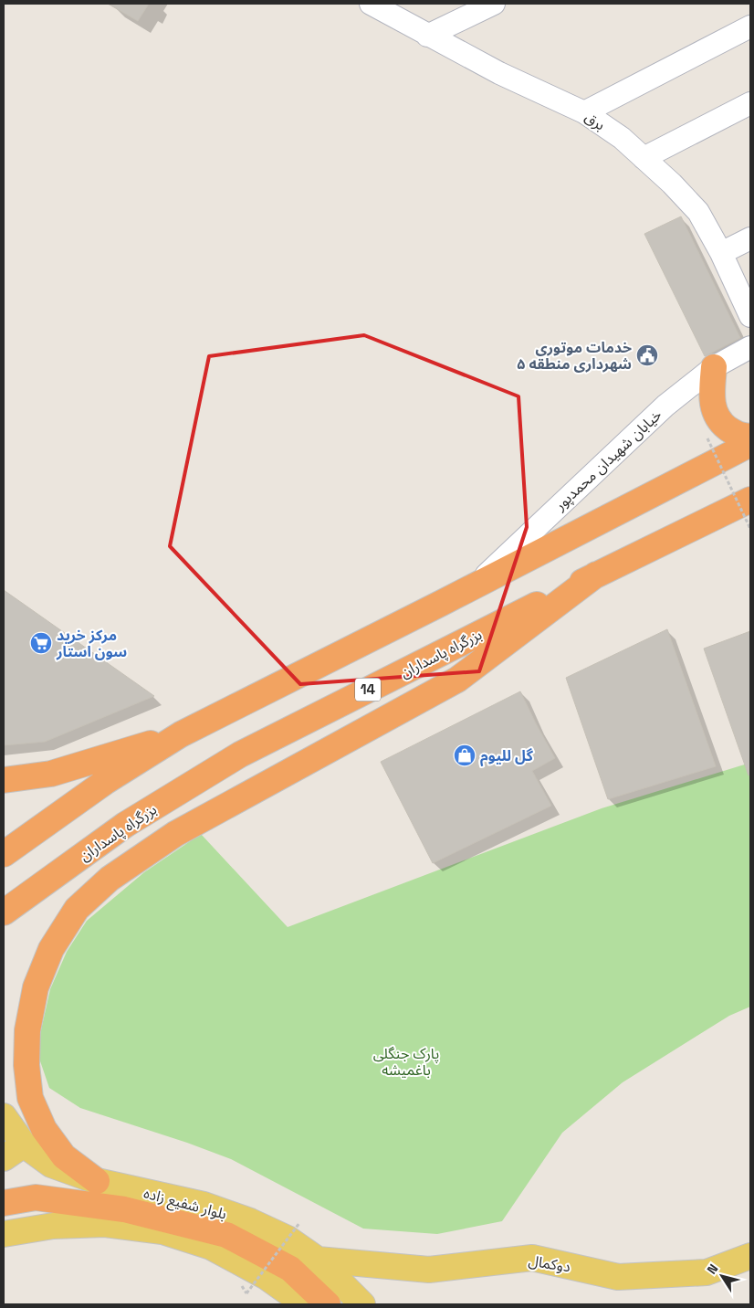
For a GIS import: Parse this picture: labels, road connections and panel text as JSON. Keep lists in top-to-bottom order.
{
  "streets": {
    "highway": ["بزرگراه پاسداران", "14"],
    "main road": ["بلوار شفیع زاده", "دوکمال"],
    "street": ["برق", "خیابان شهیدان محمدپور"]
  },
  "crossings": [
    ["بلوار شفیع زاده", "دوکمال"]
  ],
  "parks": ["پارک جنگلی باغمیشه"],
  "places": {
    "public building": ["خدمات موتوری شهرداری منطقه ۵"],
    "supermarket": ["مرکز خرید سون استار"],
    "shop": ["گل للیوم"]
  },
  "north": "top left"
}
